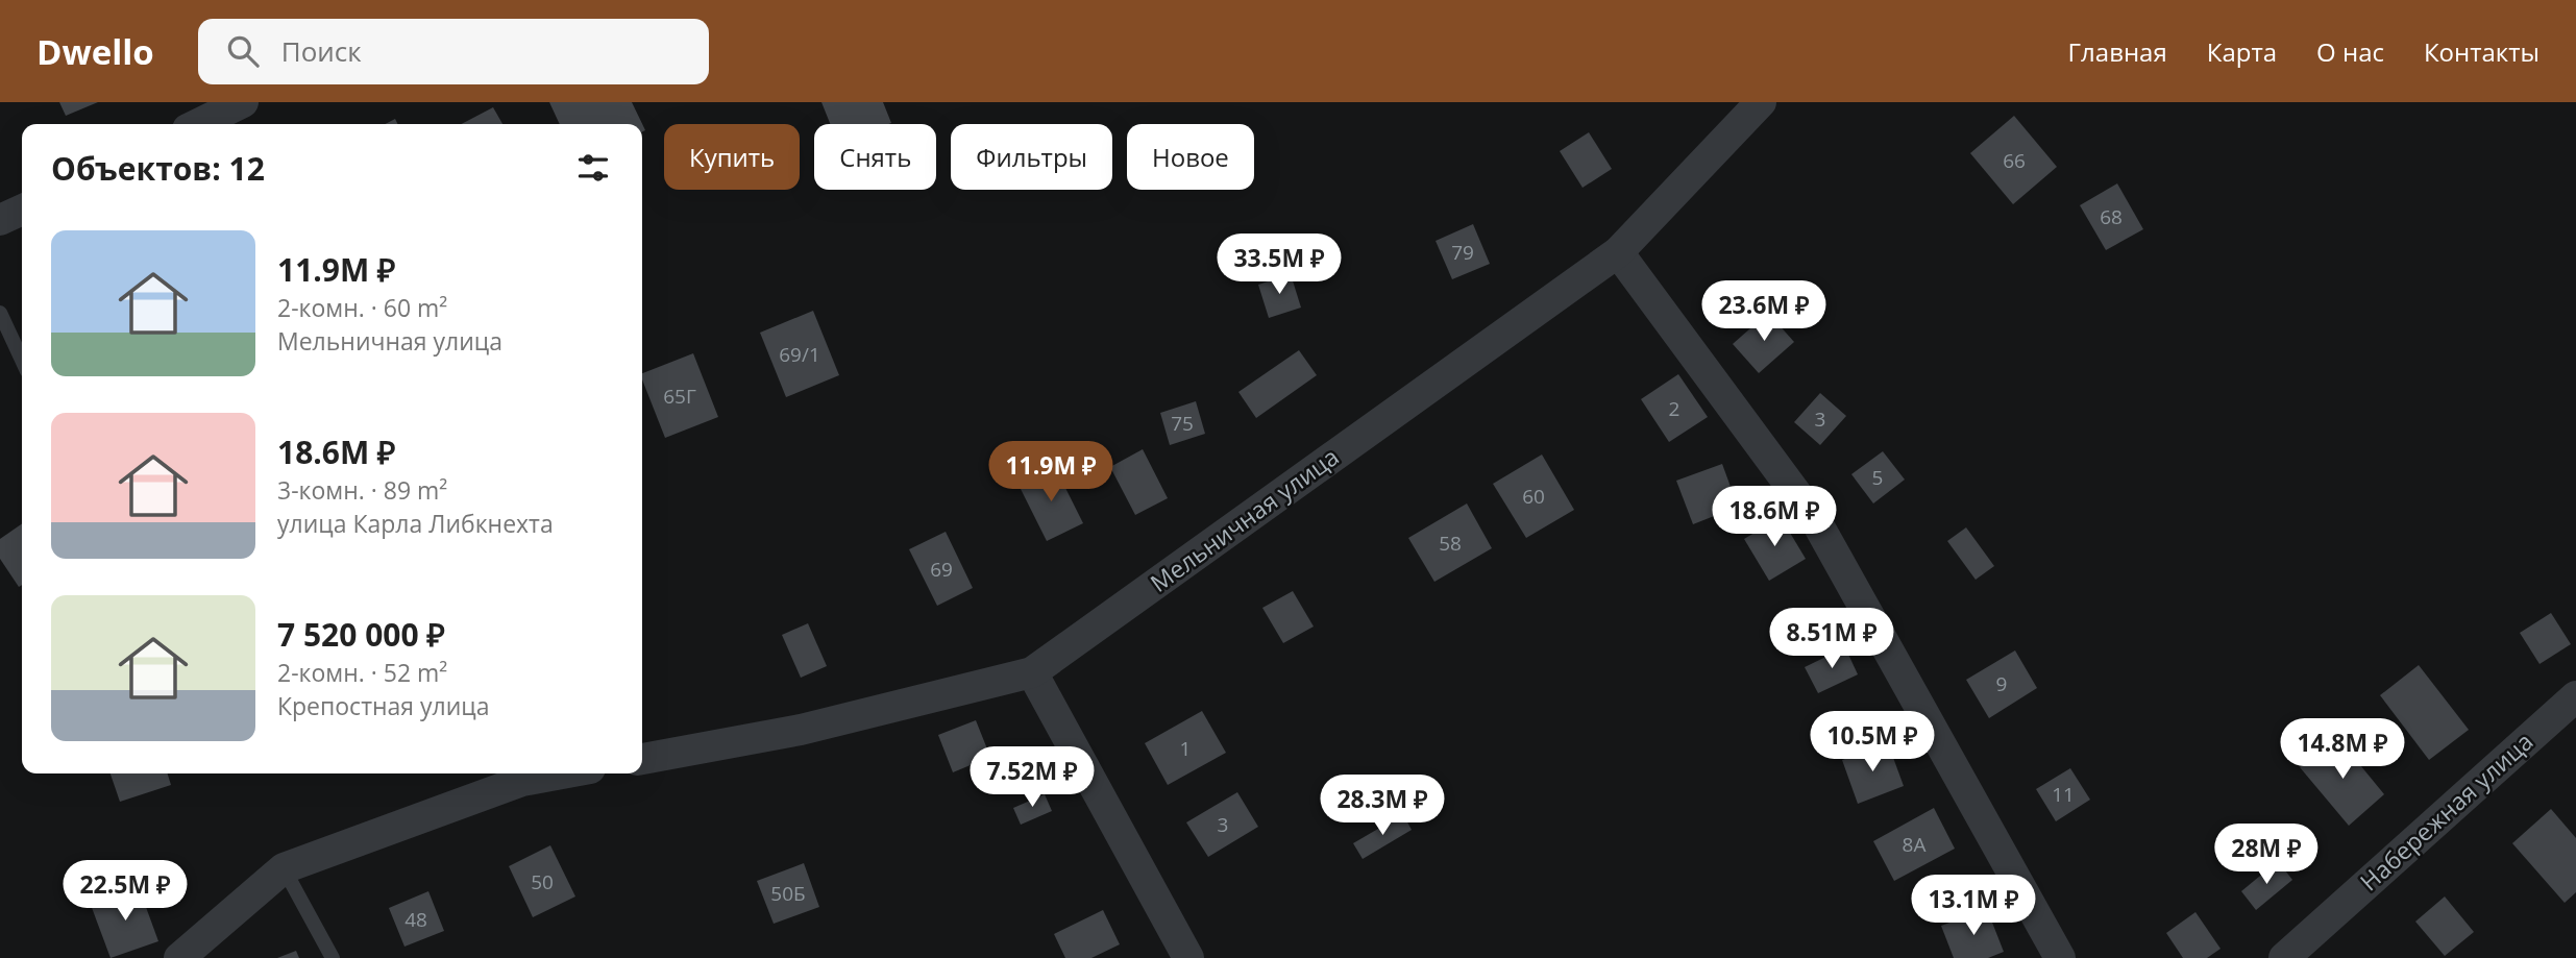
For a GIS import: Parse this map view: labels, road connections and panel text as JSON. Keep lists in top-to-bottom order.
{
  "streets": {
    "street": ["Мельничная улица", "Набережная улица"]
  },
  "house_numbers": [
    "66",
    "68",
    "79",
    "69/1",
    "65Г",
    "2",
    "3",
    "75",
    "5",
    "60",
    "58",
    "69",
    "9",
    "1",
    "11",
    "3",
    "8А",
    "50",
    "50Б",
    "48"
  ],
  "page": {
    "header": "Dwello",
    "search": "Поиск",
    "nav": [
      "Главная",
      "Карта",
      "О нас",
      "Контакты"
    ],
    "chip": [
      "Купить",
      "Снять",
      "Фильтры",
      "Новое"
    ],
    "heading": "Объектов: 12",
    "list": [
      {
        "name": "11.9M ₽",
        "note": "2-комн. · 60 m² · Мельничная улица"
      },
      {
        "name": "18.6M ₽",
        "note": "3-комн. · 89 m² · улица Карла Либкнехта"
      },
      {
        "name": "7 520 000 ₽",
        "note": "2-комн. · 52 m² · Крепостная улица"
      }
    ],
    "price": [
      "33.5M ₽",
      "23.6M ₽",
      "11.9M ₽",
      "18.6M ₽",
      "8.51M ₽",
      "10.5M ₽",
      "14.8M ₽",
      "7.52M ₽",
      "28.3M ₽",
      "28M ₽",
      "22.5M ₽",
      "13.1M ₽"
    ]
  }
}
